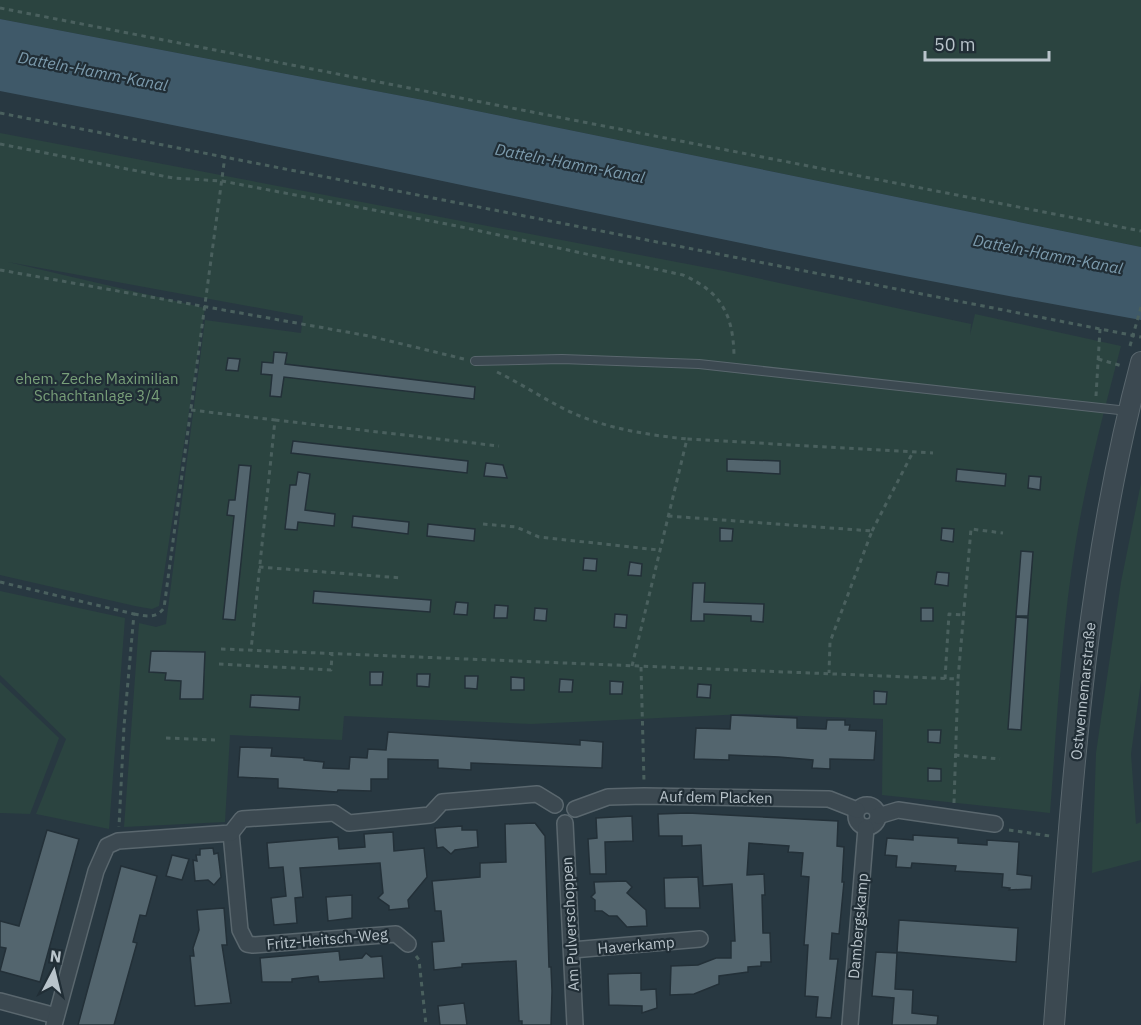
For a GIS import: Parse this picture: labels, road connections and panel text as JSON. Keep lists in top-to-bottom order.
{
  "streets": {
    "street": [
      "Ostwennemarstraße",
      "Auf dem Placken",
      "Am Pulverschoppen",
      "Dambergskamp",
      "Fritz-Heitsch-Weg",
      "Haverkamp"
    ]
  },
  "crossings": [
    ["Auf dem Placken", "Am Pulverschoppen"],
    ["Auf dem Placken", "Dambergskamp"],
    ["Am Pulverschoppen", "Haverkamp"]
  ],
  "water": ["Datteln-Hamm-Kanal"],
  "parks": ["ehem. Zeche Maximilian Schachtanlage 3/4"],
  "scale_bar": "50 m",
  "north": "top"
}
